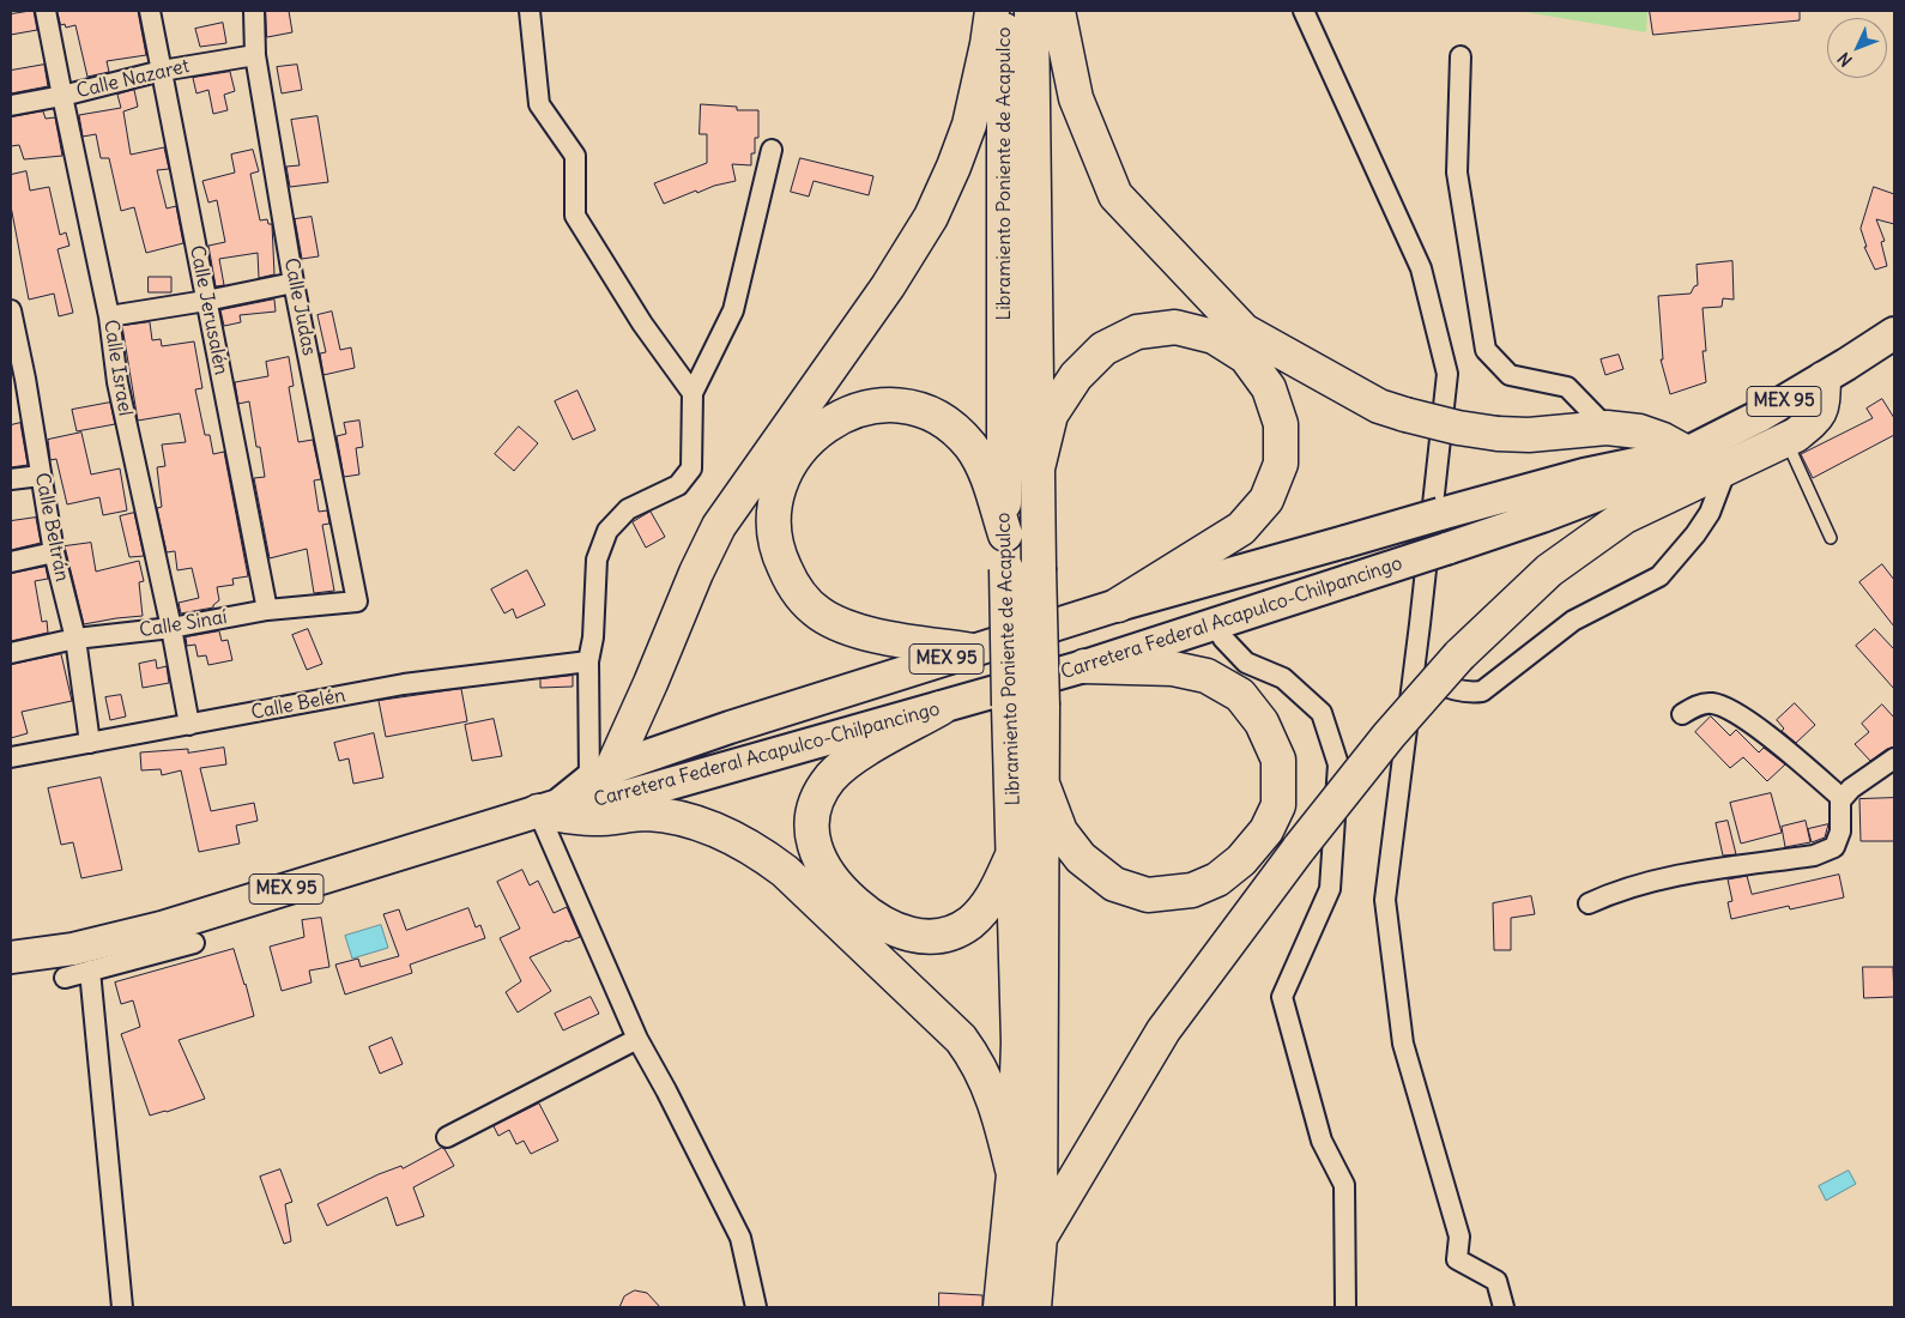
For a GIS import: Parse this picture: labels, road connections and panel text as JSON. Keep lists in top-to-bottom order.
{
  "streets": {
    "highway": ["Libramiento Poniente de Acapulco"],
    "main road": ["MEX 95", "Carretera Federal Acapulco-Chilpancingo"],
    "street": [
      "Calle Nazaret",
      "Calle Judas",
      "Calle Jerusalén",
      "Calle Israel",
      "Calle Beltrán",
      "Calle Sinaí",
      "Calle Belén"
    ]
  },
  "crossings": [
    ["Calle Nazaret", "Calle Judas"],
    ["Calle Nazaret", "Calle Jerusalén"],
    ["Calle Nazaret", "Calle Israel"],
    ["Calle Judas", "Calle Sinaí"],
    ["Calle Jerusalén", "Calle Sinaí"],
    ["Calle Israel", "Calle Sinaí"],
    ["Calle Israel", "Calle Belén"],
    ["MEX 95", "Carretera Federal Acapulco-Chilpancingo"],
    ["Calle Beltrán", "Calle Sinaí"],
    ["Calle Beltrán", "Calle Belén"]
  ],
  "north": "bottom left"
}
